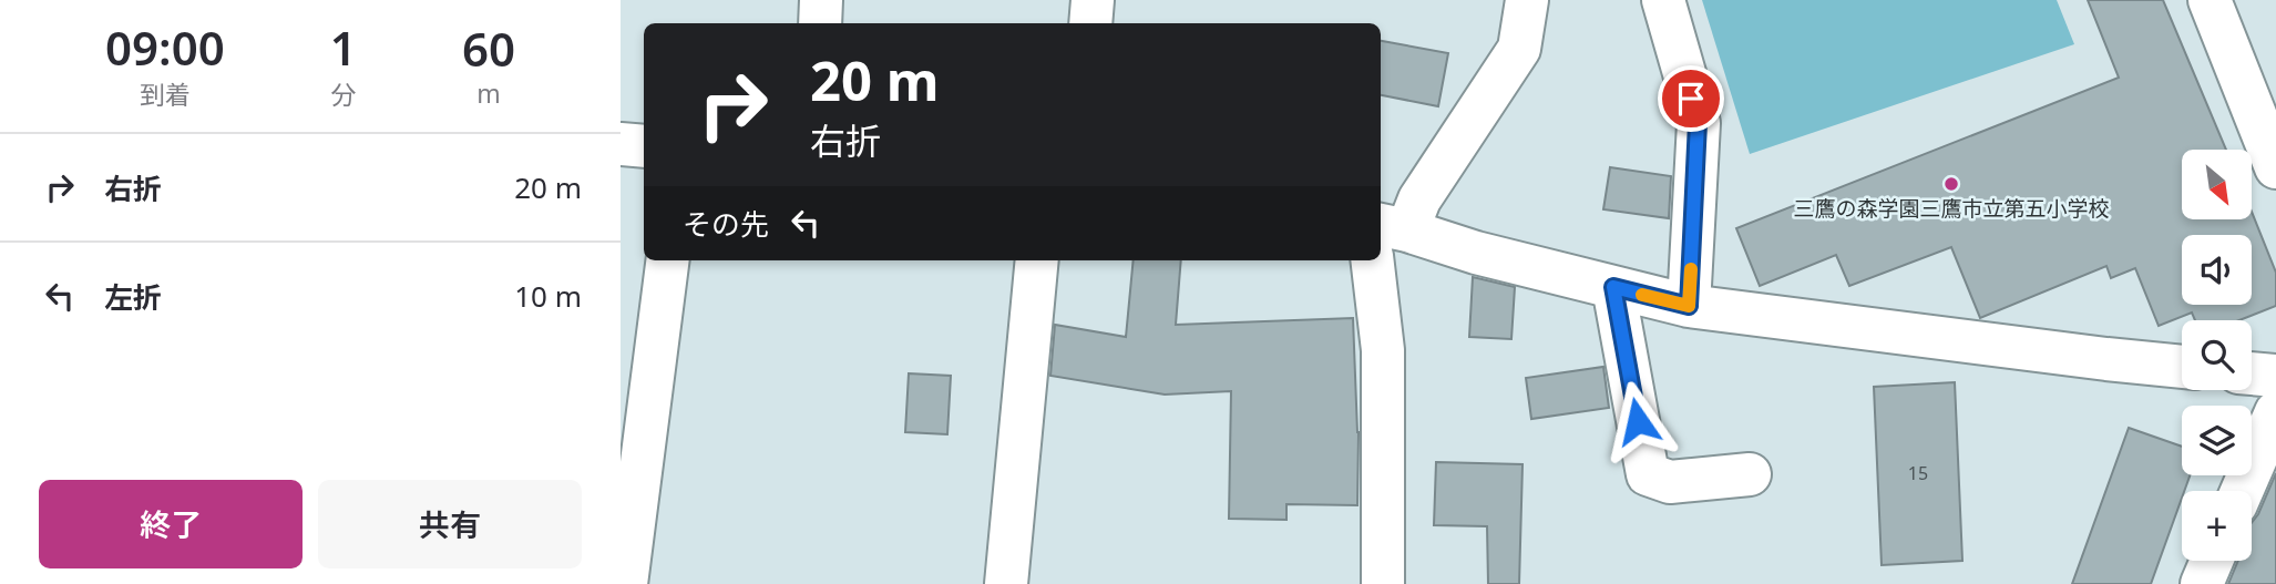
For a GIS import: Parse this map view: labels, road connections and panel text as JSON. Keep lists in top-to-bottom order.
{
  "places": ["三鷹の森学園三鷹市立第五小学校"],
  "house_numbers": ["15"],
  "north": "bottom right",
  "page": {
    "eta": [
      "09:00",
      "到着",
      "1",
      "分",
      "60",
      "m"
    ],
    "turn": ["20 m", "右折"],
    "list": [
      {
        "name": "右折",
        "value": "20 m"
      },
      {
        "name": "左折",
        "value": "10 m"
      }
    ],
    "map_buttons": "+",
    "then": "その先",
    "buttons": ["終了", "共有"]
  }
}
